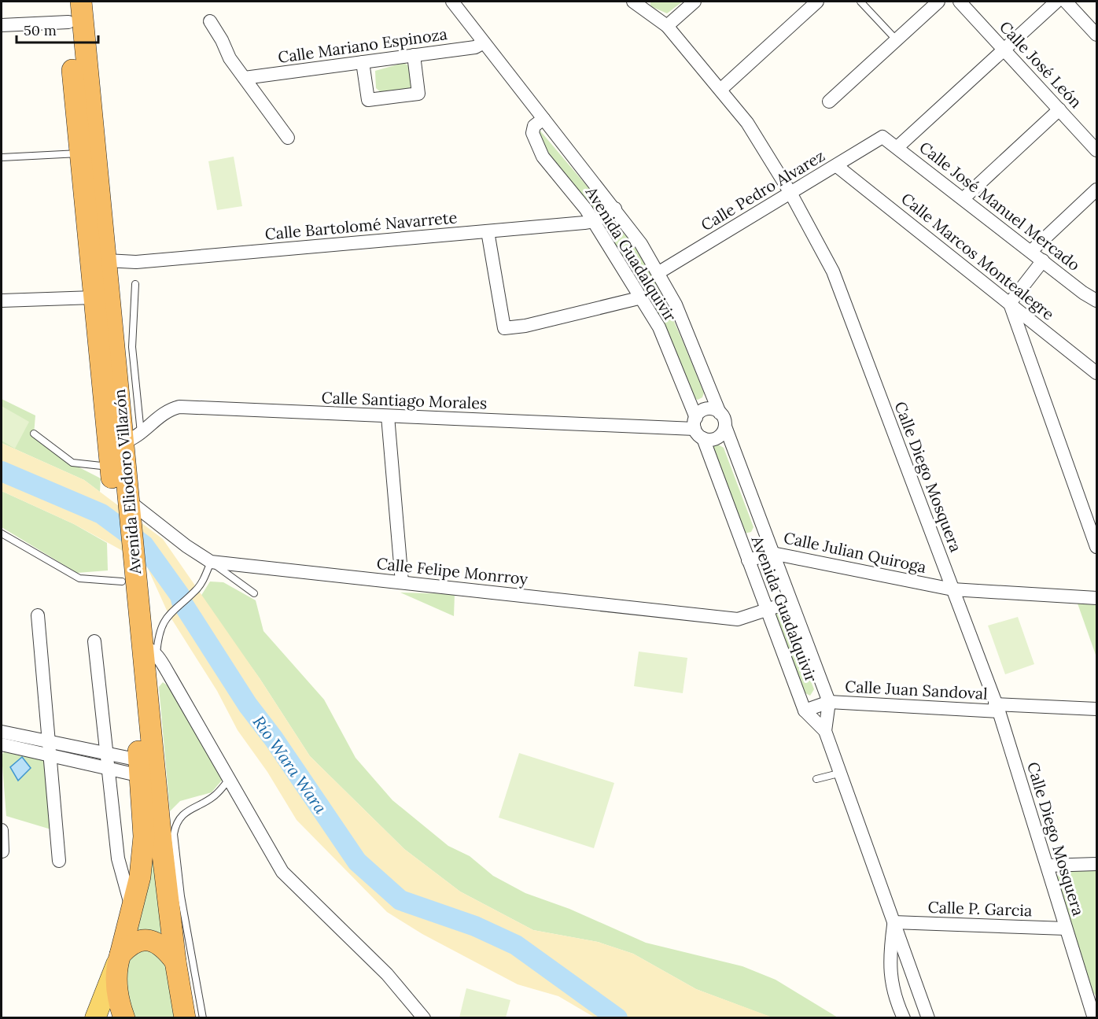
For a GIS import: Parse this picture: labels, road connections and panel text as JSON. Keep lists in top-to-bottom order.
{
  "streets": {
    "highway": ["Avenida Eliodoro Villazón"],
    "street": [
      "Calle Mariano Espinoza",
      "Calle José León",
      "Calle Pedro Alvarez",
      "Calle José Manuel Mercado",
      "Calle Bartolomé Navarrete",
      "Avenida Guadalquivir",
      "Calle Marcos Montealegre",
      "Calle Santiago Morales",
      "Calle Diego Mosquera",
      "Calle Julian Quiroga",
      "Calle Felipe Monrroy",
      "Calle Juan Sandoval",
      "Calle P. Garcia"
    ]
  },
  "crossings": [
    ["Calle Mariano Espinoza", "Avenida Guadalquivir"],
    ["Calle Pedro Alvarez", "Calle José Manuel Mercado"],
    ["Calle Pedro Alvarez", "Avenida Guadalquivir"],
    ["Calle Pedro Alvarez", "Calle Marcos Montealegre"],
    ["Calle Pedro Alvarez", "Calle Diego Mosquera"],
    ["Calle Bartolomé Navarrete", "Avenida Guadalquivir"],
    ["Calle Bartolomé Navarrete", "Avenida Eliodoro Villazón"],
    ["Avenida Guadalquivir", "Calle Santiago Morales"],
    ["Avenida Guadalquivir", "Calle Julian Quiroga"],
    ["Avenida Guadalquivir", "Calle Felipe Monrroy"],
    ["Avenida Guadalquivir", "Calle Juan Sandoval"],
    ["Avenida Guadalquivir", "Calle P. Garcia"],
    ["Calle Santiago Morales", "Avenida Eliodoro Villazón"],
    ["Calle Diego Mosquera", "Calle Julian Quiroga"],
    ["Calle Diego Mosquera", "Calle Juan Sandoval"],
    ["Calle Diego Mosquera", "Calle P. Garcia"],
    ["Avenida Eliodoro Villazón", "Calle Felipe Monrroy"]
  ],
  "water": ["Río Wara Wara"],
  "scale_bar": "50 m"
}
